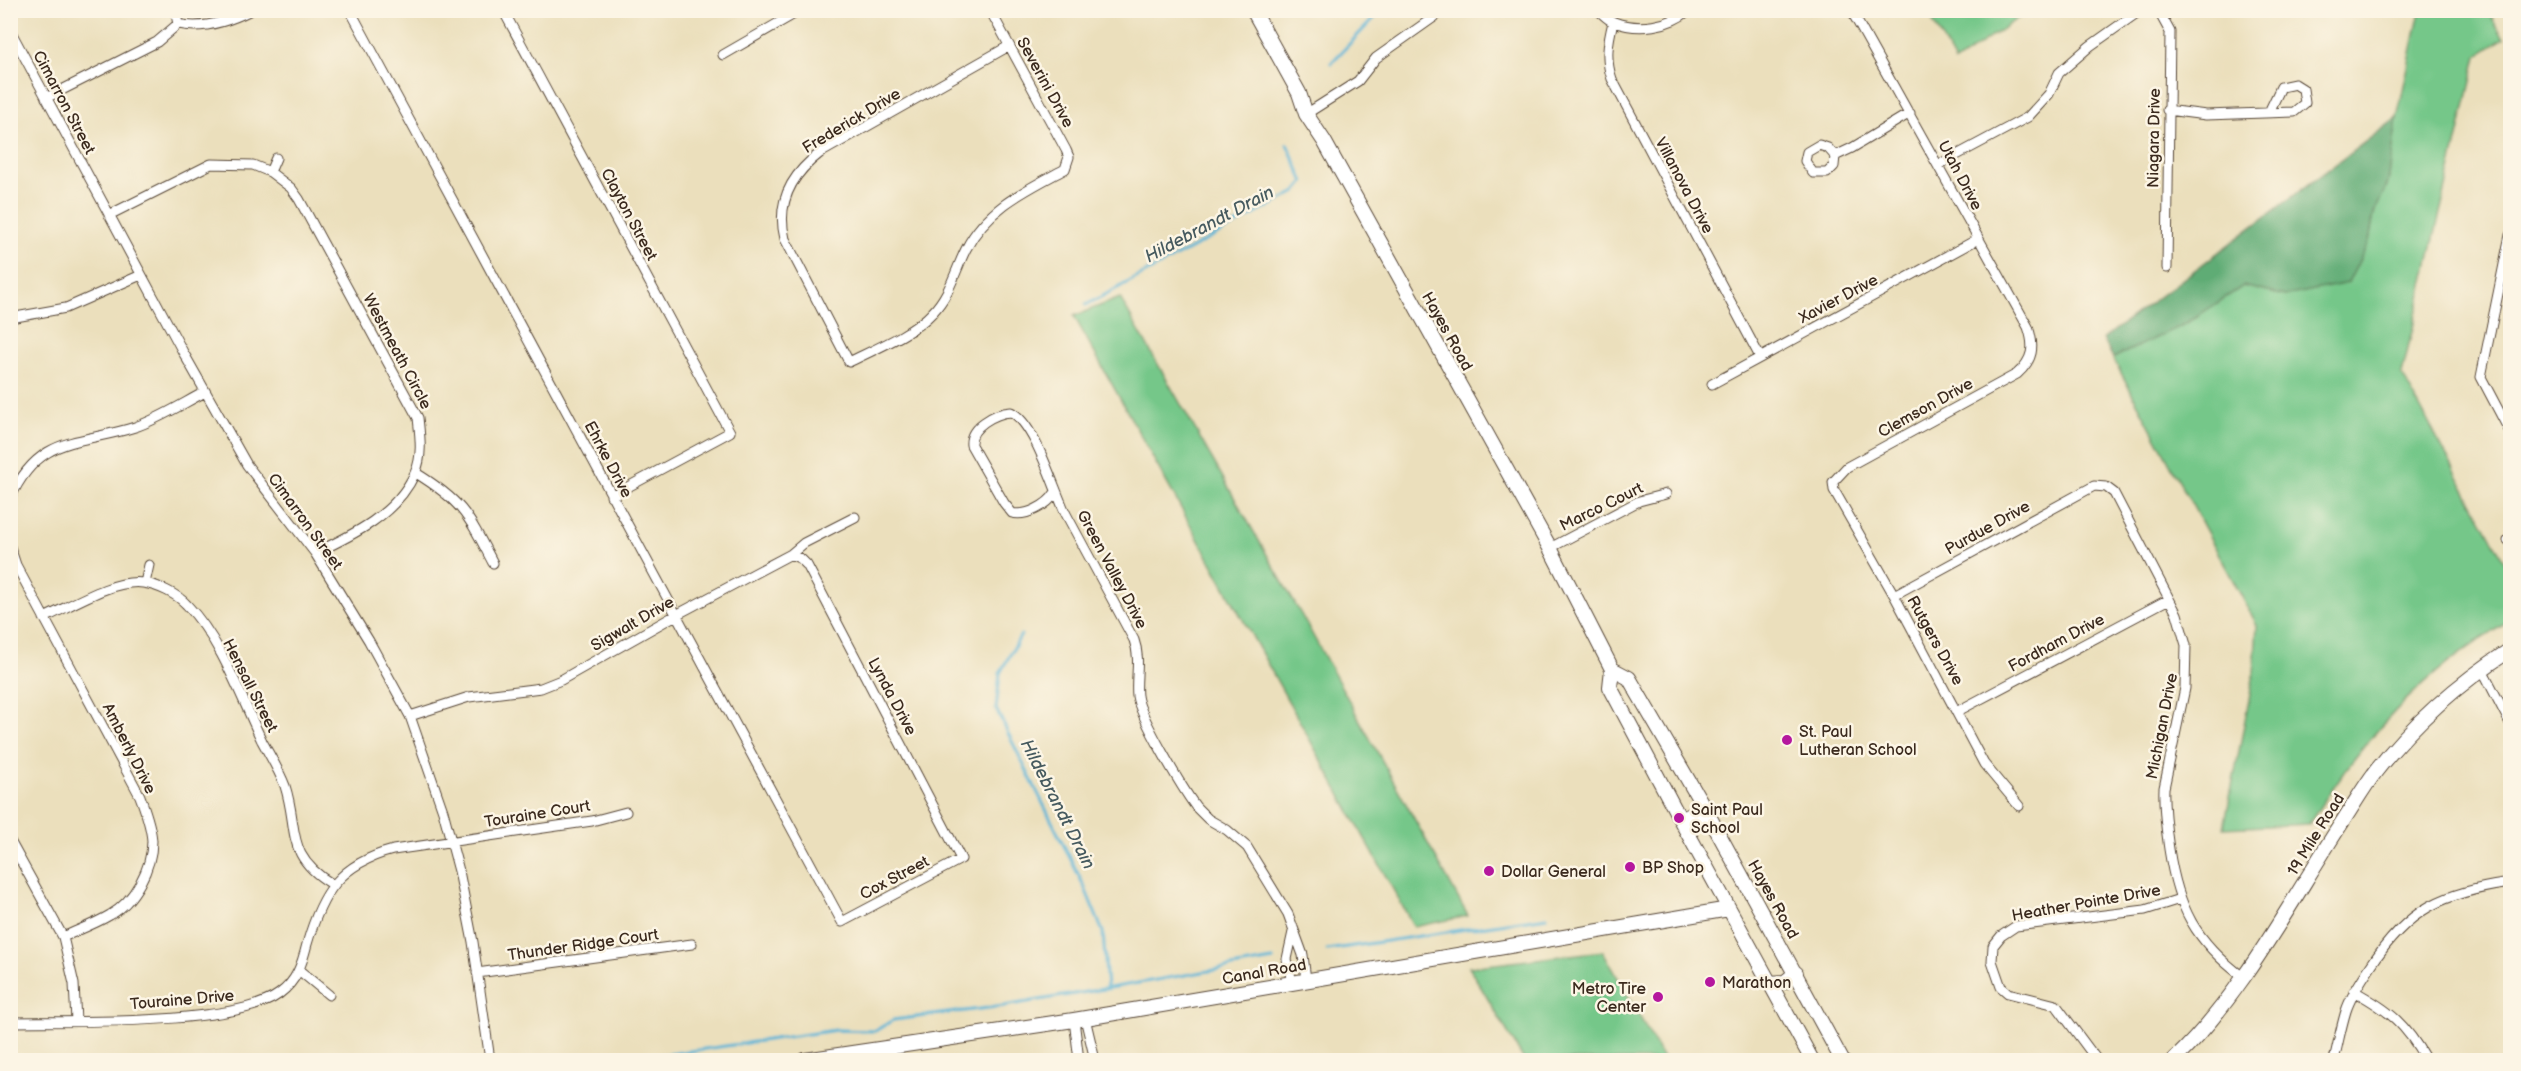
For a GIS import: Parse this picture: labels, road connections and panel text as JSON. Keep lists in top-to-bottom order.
{
  "streets": {
    "street": [
      "Severini Drive",
      "Cimarron Street",
      "Frederick Drive",
      "Niagara Drive",
      "Utah Drive",
      "Villanova Drive",
      "Clayton Street",
      "Xavier Drive",
      "Hayes Road",
      "Westmeath Circle",
      "Clemson Drive",
      "Ehrke Drive",
      "Marco Court",
      "Purdue Drive",
      "Green Valley Drive",
      "Sigwalt Drive",
      "Rutgers Drive",
      "Fordham Drive",
      "Hensall Street",
      "Lynda Drive",
      "Michigan Drive",
      "Amberly Drive",
      "Touraine Court",
      "19 Mile Road",
      "Cox Street",
      "Heather Pointe Drive",
      "Thunder Ridge Court",
      "Canal Road",
      "Touraine Drive"
    ]
  },
  "crossings": [
    ["Severini Drive", "Frederick Drive"],
    ["Cimarron Street", "Westmeath Circle"],
    ["Cimarron Street", "Sigwalt Drive"],
    ["Cimarron Street", "Touraine Court"],
    ["Cimarron Street", "Thunder Ridge Court"],
    ["Cimarron Street", "Touraine Drive"],
    ["Utah Drive", "Xavier Drive"],
    ["Utah Drive", "Clemson Drive"],
    ["Villanova Drive", "Xavier Drive"],
    ["Clayton Street", "Ehrke Drive"],
    ["Hayes Road", "Marco Court"],
    ["Hayes Road", "Canal Road"],
    ["Clemson Drive", "Rutgers Drive"],
    ["Ehrke Drive", "Sigwalt Drive"],
    ["Ehrke Drive", "Cox Street"],
    ["Purdue Drive", "Rutgers Drive"],
    ["Purdue Drive", "Michigan Drive"],
    ["Green Valley Drive", "Canal Road"],
    ["Sigwalt Drive", "Lynda Drive"],
    ["Rutgers Drive", "Fordham Drive"],
    ["Fordham Drive", "Michigan Drive"],
    ["Hensall Street", "Amberly Drive"],
    ["Hensall Street", "Touraine Drive"],
    ["Lynda Drive", "Cox Street"],
    ["Michigan Drive", "19 Mile Road"],
    ["Michigan Drive", "Heather Pointe Drive"],
    ["Touraine Court", "Touraine Drive"]
  ],
  "water": ["Hildebrandt Drain"],
  "places": [
    "St. Paul Lutheran School",
    "Saint Paul School",
    "BP Shop",
    "Dollar General",
    "Marathon",
    "Metro Tire Center"
  ]
}
